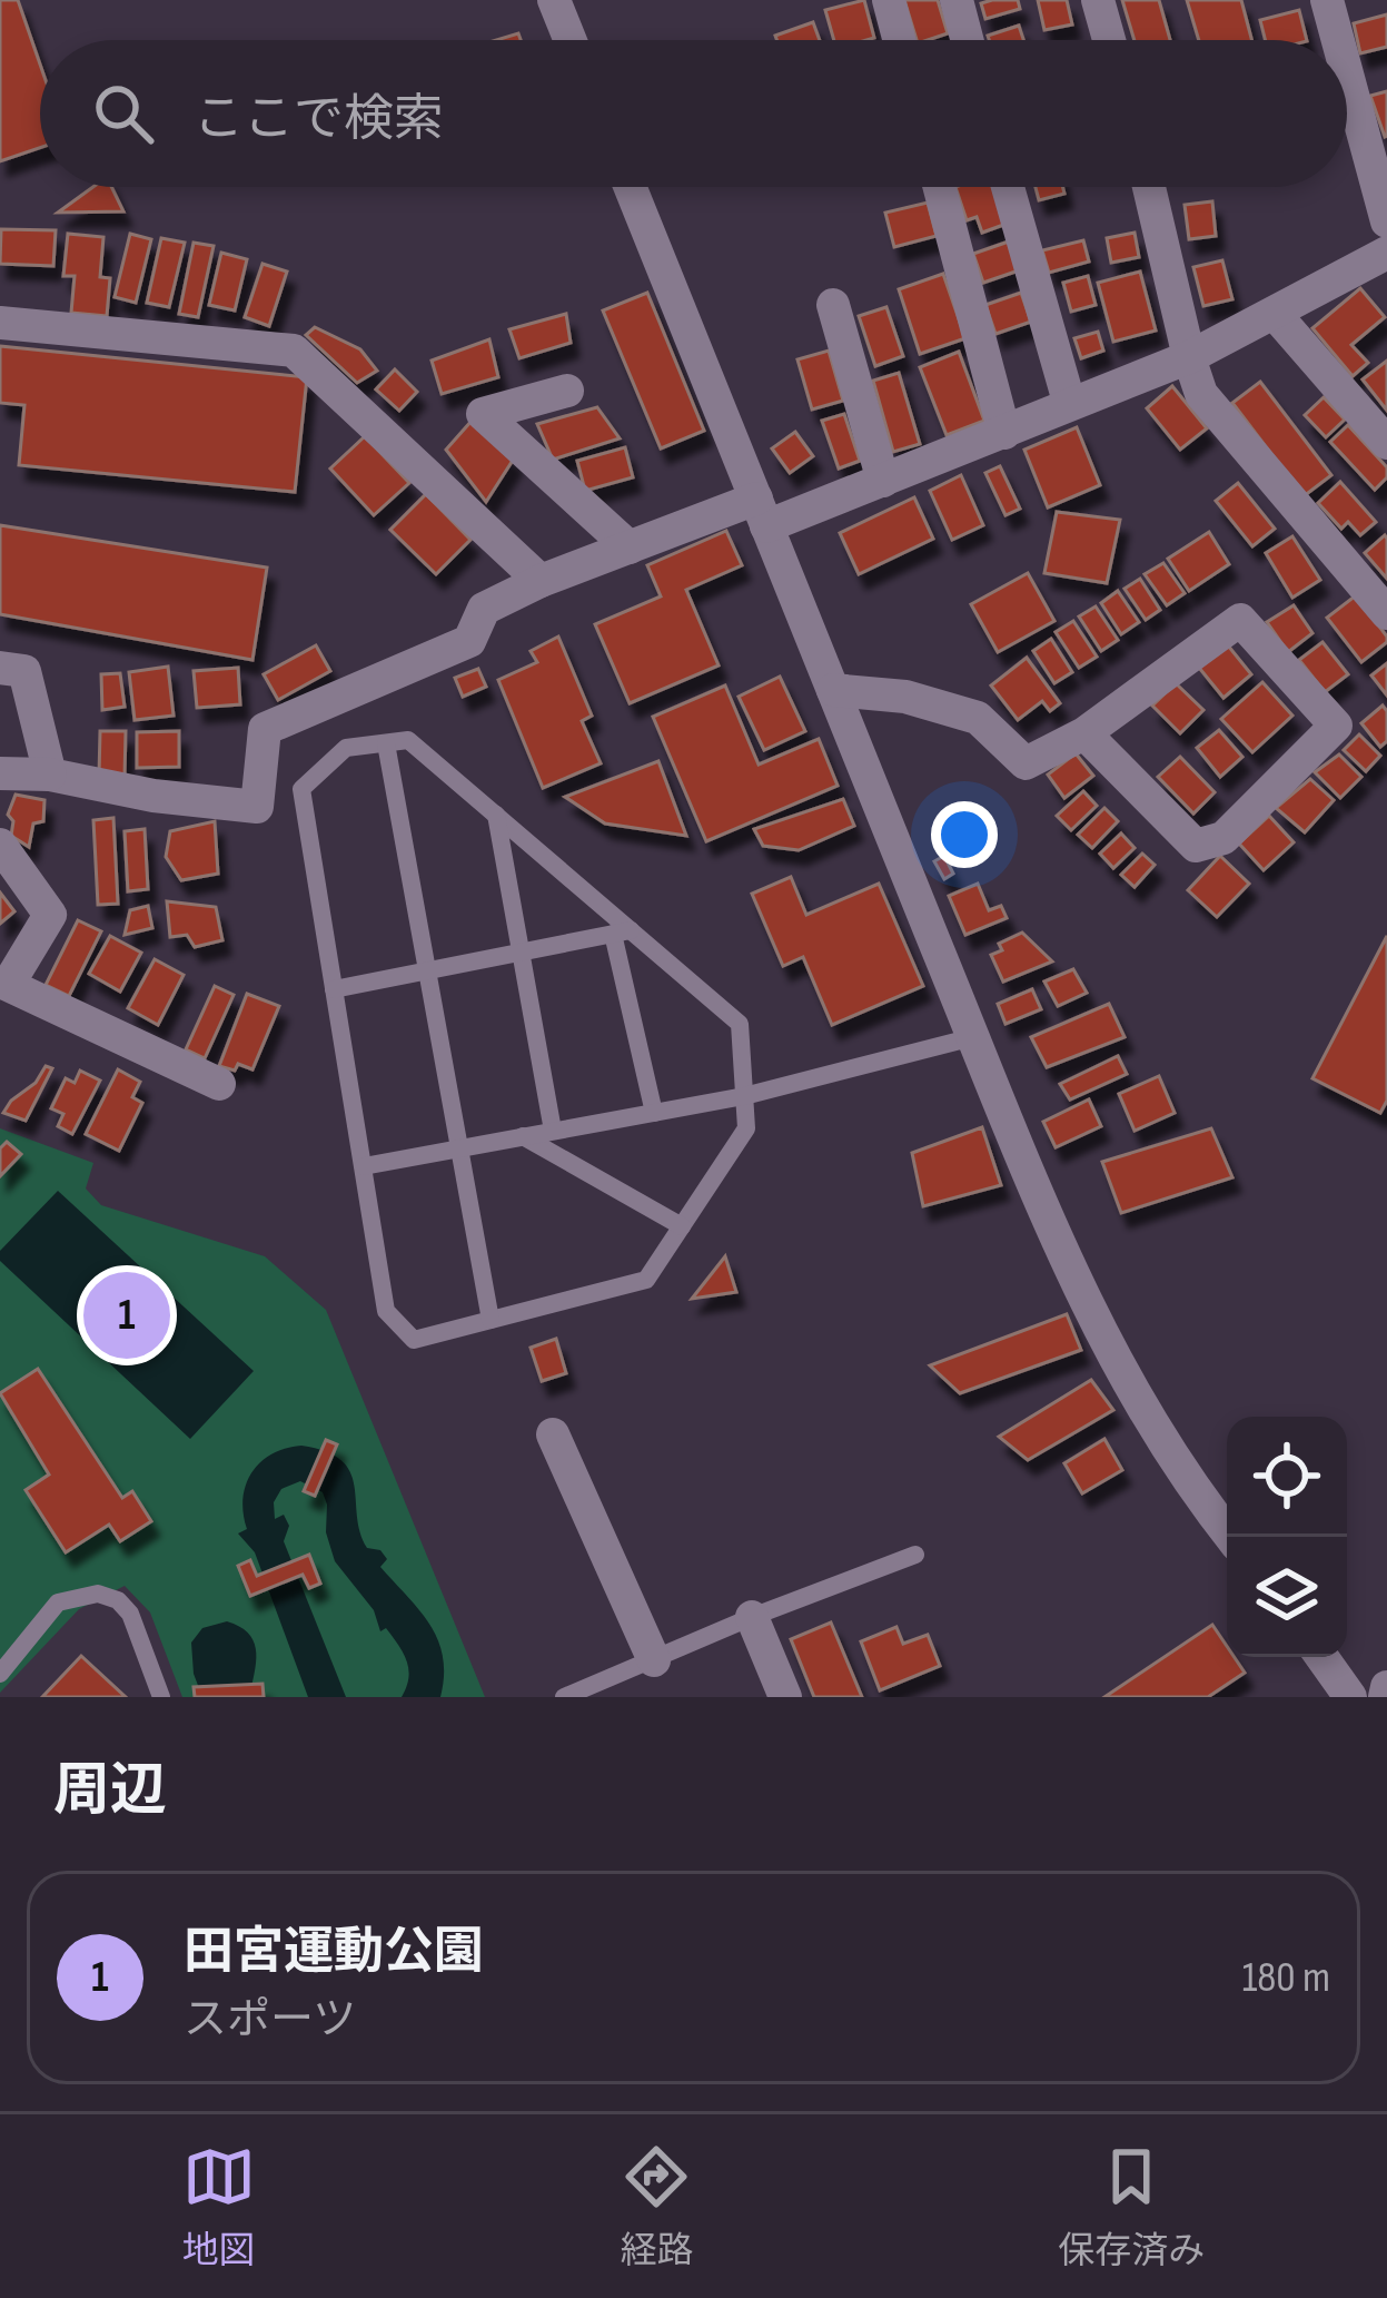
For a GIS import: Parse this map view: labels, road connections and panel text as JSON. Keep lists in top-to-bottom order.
{
  "page": {
    "search": "ここで検索",
    "pins": "1",
    "heading": "周辺",
    "list": [
      {
        "mark": "1",
        "name": "田宮運動公園",
        "note": "スポーツ",
        "value": "180 m"
      }
    ],
    "nav": ["地図", "経路", "保存済み"]
  }
}
